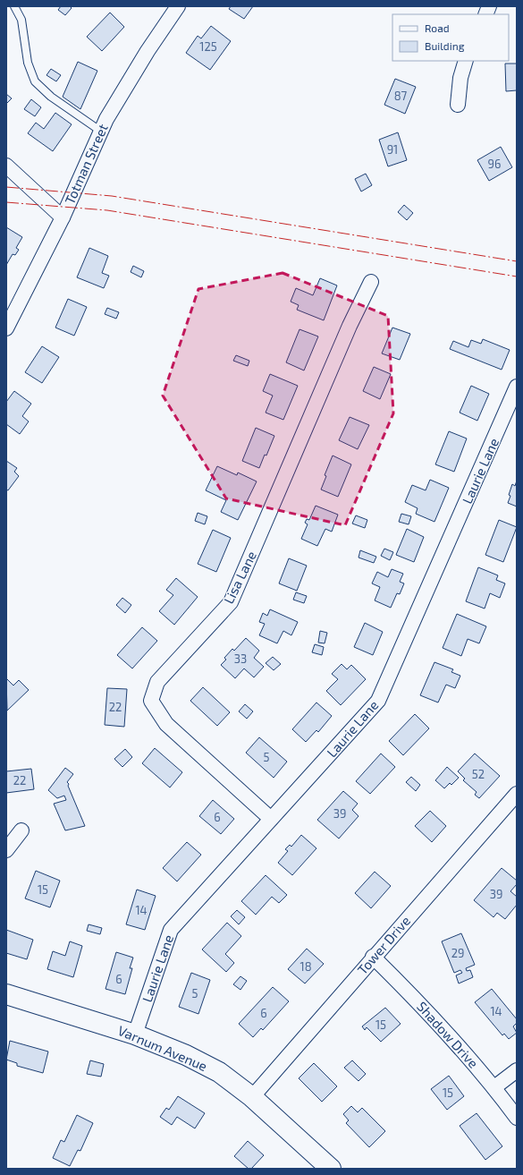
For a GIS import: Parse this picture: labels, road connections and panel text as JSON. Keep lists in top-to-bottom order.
{
  "streets": {
    "main road": ["Varnum Avenue"],
    "street": [
      "Totman Street",
      "Laurie Lane",
      "Lisa Lane",
      "Tower Drive",
      "Shadow Drive"
    ]
  },
  "crossings": [
    ["Laurie Lane", "Lisa Lane"],
    ["Laurie Lane", "Varnum Avenue"],
    ["Tower Drive", "Shadow Drive"],
    ["Tower Drive", "Varnum Avenue"]
  ],
  "house_numbers": [
    "125",
    "87",
    "91",
    "96",
    "33",
    "22",
    "5",
    "52",
    "22",
    "39",
    "6",
    "15",
    "39",
    "14",
    "29",
    "18",
    "6",
    "5",
    "14",
    "6",
    "15",
    "15"
  ],
  "legend": ["Road", "Building"]
}
